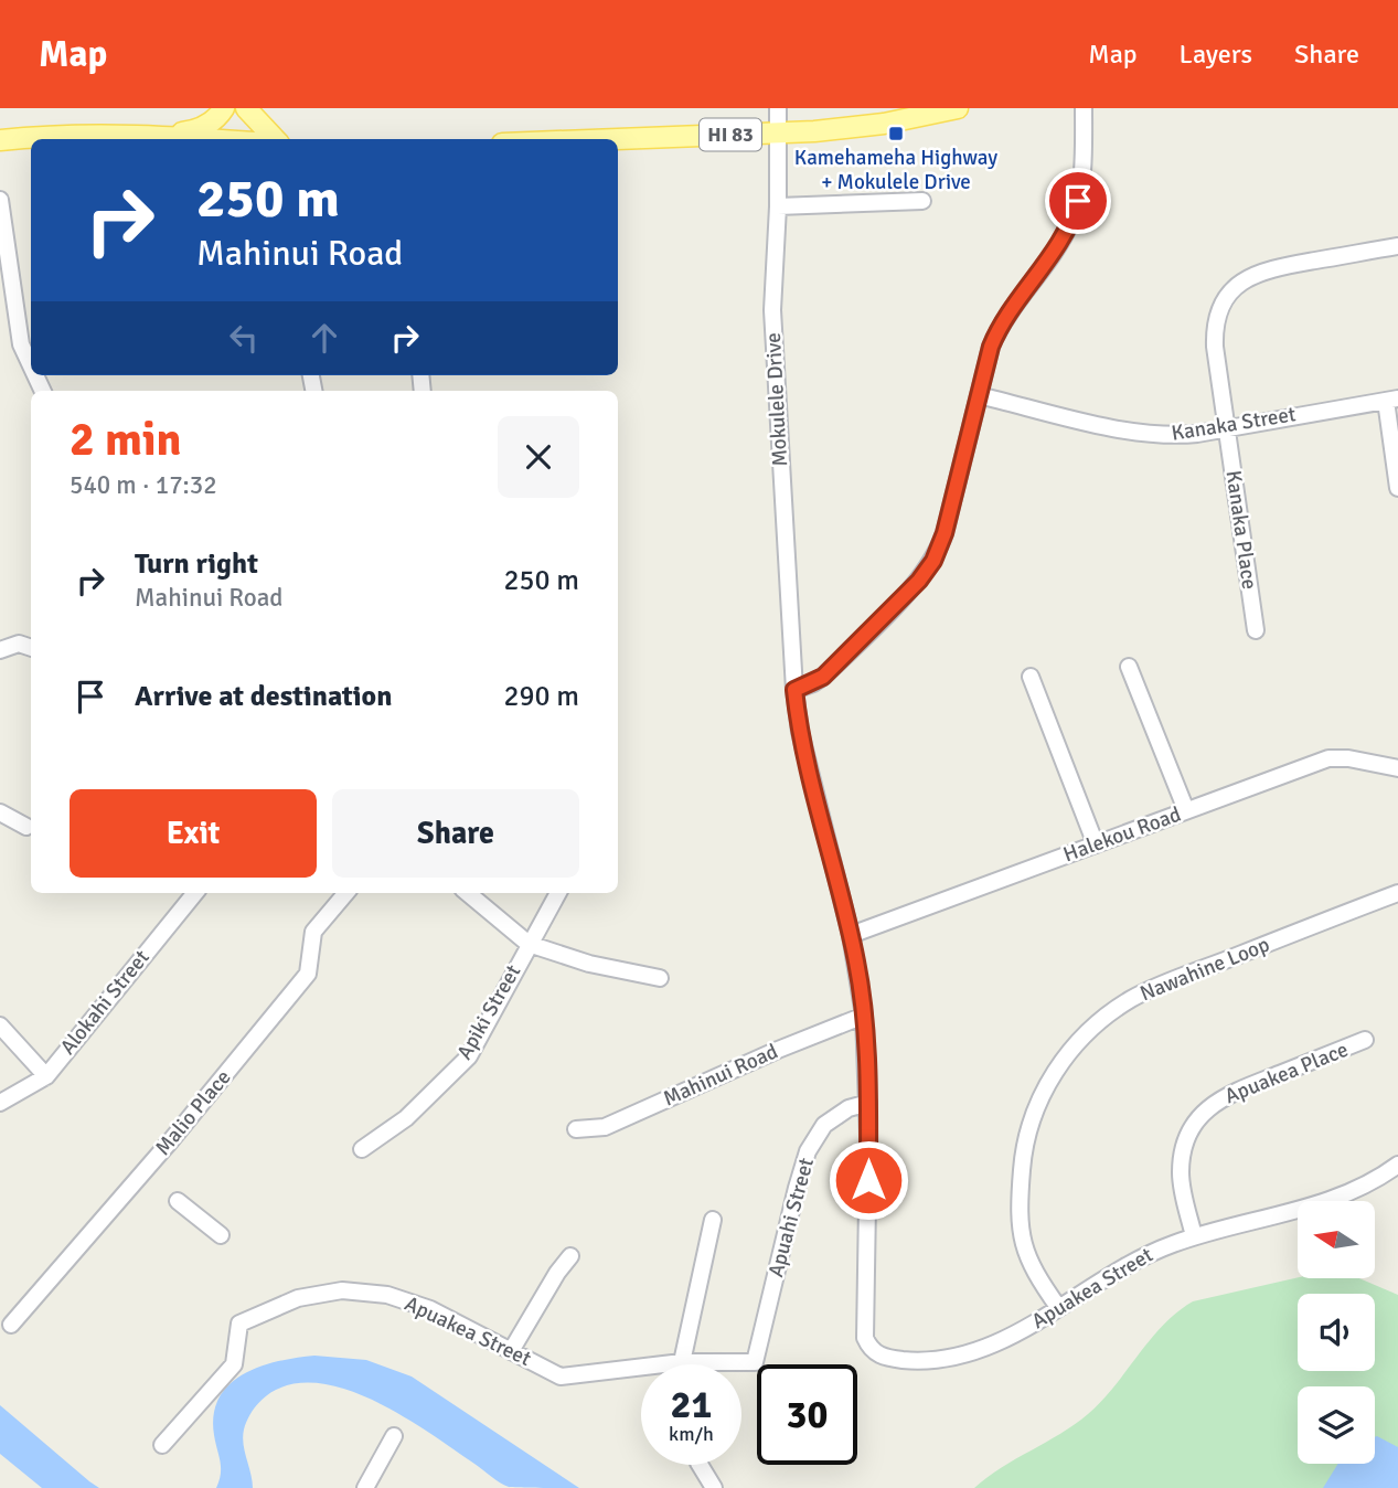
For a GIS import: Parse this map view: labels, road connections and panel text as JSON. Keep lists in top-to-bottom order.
{
  "streets": {
    "main road": ["HI 83"],
    "street": [
      "Mokulele Drive",
      "Kanaka Street",
      "Kanaka Place",
      "Halekou Road",
      "Nawahine Loop",
      "Alokahi Street",
      "Apiki Street",
      "Apuakea Place",
      "Mahinui Road",
      "Malio Place",
      "Apuahi Street",
      "Apuakea Street"
    ]
  },
  "crossings": [
    ["HI 83", "Mokulele Drive"],
    ["Kanaka Street", "Kanaka Place"],
    ["Nawahine Loop", "Apuakea Street"],
    ["Apuakea Place", "Apuakea Street"],
    ["Apuahi Street", "Apuakea Street"]
  ],
  "places": {
    "transit": ["Kamehameha Highway + Mokulele Drive"]
  },
  "north": "left",
  "page": {
    "header": "Map",
    "nav": ["Map", "Layers", "Share"],
    "turn": ["250 m", "Mahinui Road"],
    "heading": ["2 min", "540 m · 17:32"],
    "list": [
      {
        "name": "Turn right",
        "note": "Mahinui Road",
        "value": "250 m"
      },
      {
        "name": "Arrive at destination",
        "value": "290 m"
      }
    ],
    "buttons": ["Exit", "Share"],
    "speed": "21 km/h",
    "limit": "30"
  }
}
